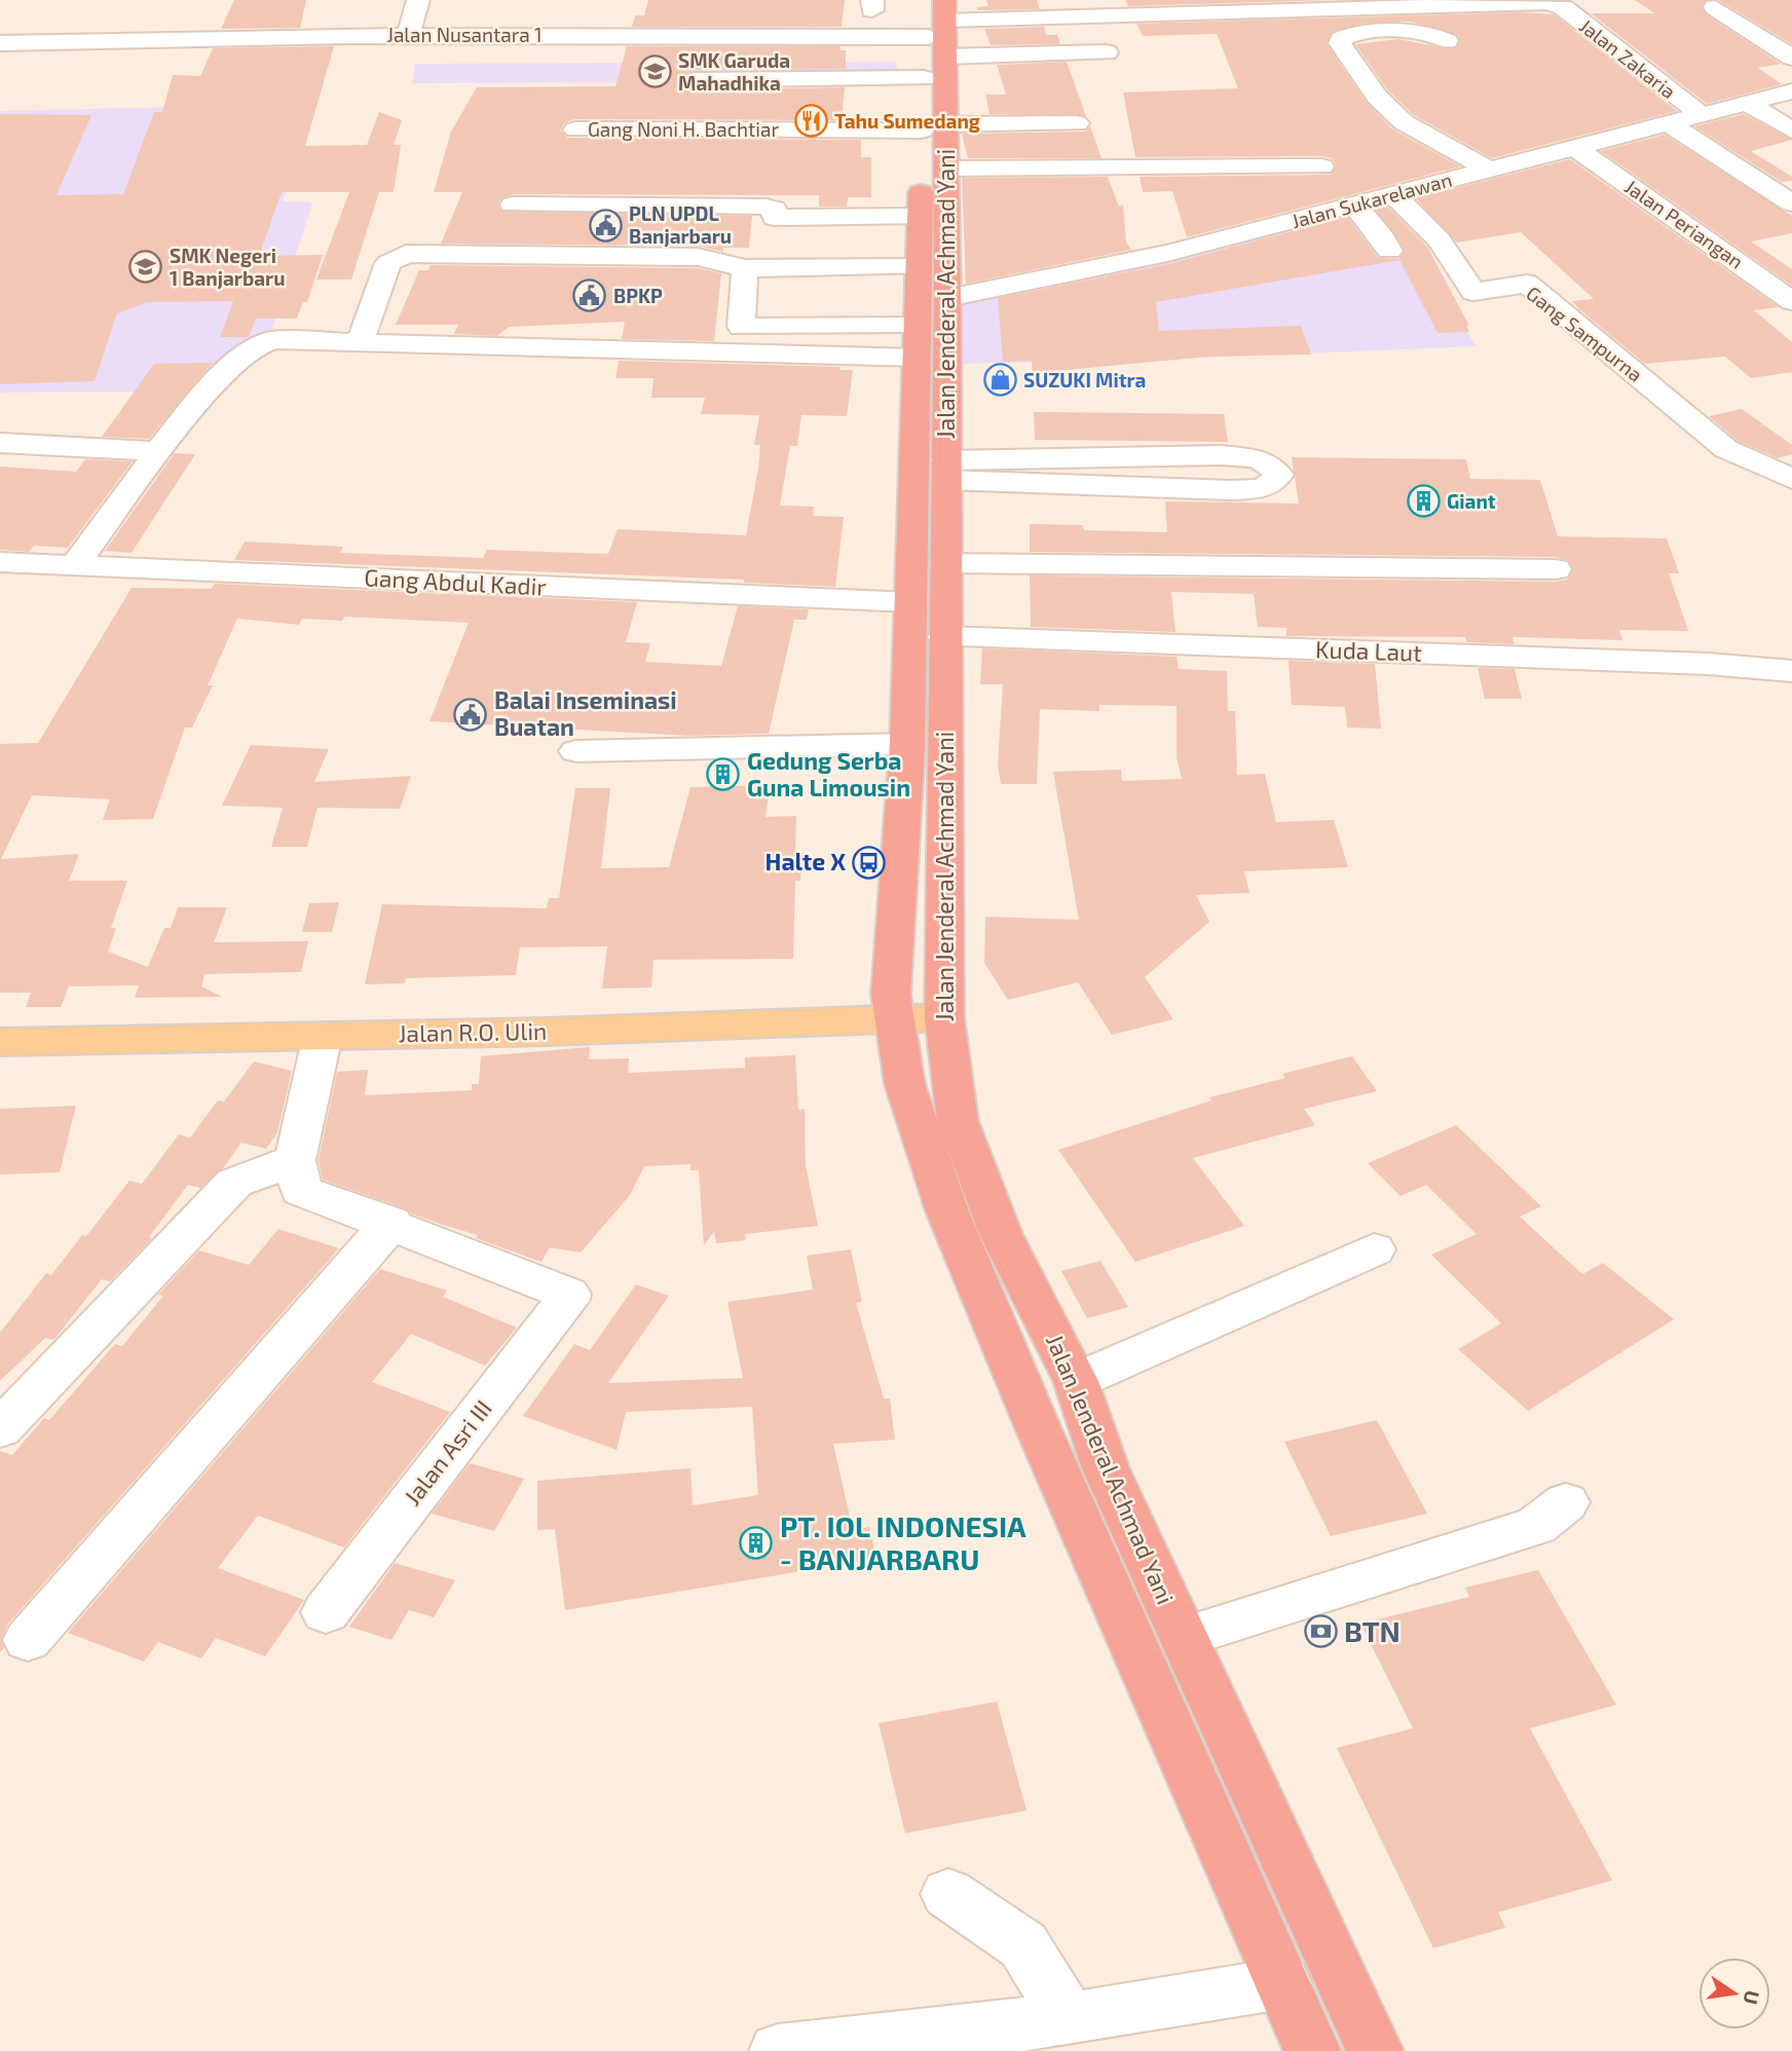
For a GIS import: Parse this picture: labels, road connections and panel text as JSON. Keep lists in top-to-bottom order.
{
  "streets": {
    "highway": ["Jalan Jenderal Achmad Yani"],
    "main road": ["Jalan R.O. Ulin"],
    "street": [
      "Jalan Nusantara 1",
      "Jalan Zakaria",
      "Gang Noni H. Bachtiar",
      "Jalan Sukarelawan",
      "Jalan Periangan",
      "Gang Sampurna",
      "Gang Abdul Kadir",
      "Kuda Laut",
      "Jalan Asri III"
    ]
  },
  "crossings": [
    ["Jalan Nusantara 1", "Jalan Zakaria"],
    ["Jalan Nusantara 1", "Jalan Jenderal Achmad Yani"],
    ["Jalan Zakaria", "Jalan Sukarelawan"],
    ["Jalan Zakaria", "Jalan Jenderal Achmad Yani"],
    ["Gang Noni H. Bachtiar", "Jalan Jenderal Achmad Yani"],
    ["Jalan Sukarelawan", "Jalan Periangan"],
    ["Jalan Sukarelawan", "Jalan Jenderal Achmad Yani"],
    ["Jalan Sukarelawan", "Gang Sampurna"],
    ["Jalan Jenderal Achmad Yani", "Gang Abdul Kadir"],
    ["Jalan Jenderal Achmad Yani", "Kuda Laut"],
    ["Jalan Jenderal Achmad Yani", "Jalan R.O. Ulin"]
  ],
  "places": {
    "school or university": ["SMK Garuda Mahadhika", "SMK Negeri 1 Banjarbaru"],
    "restaurant": ["Tahu Sumedang"],
    "public building": ["PLN UPDL Banjarbaru", "BPKP", "Balai Inseminasi Buatan"],
    "shop": ["SUZUKI Mitra"],
    "building": ["Giant", "Gedung Serba Guna Limousin", "PT. IOL INDONESIA - BANJARBARU"],
    "bus stop": ["Halte X"],
    "bank": ["BTN"]
  },
  "north": "right"
}
